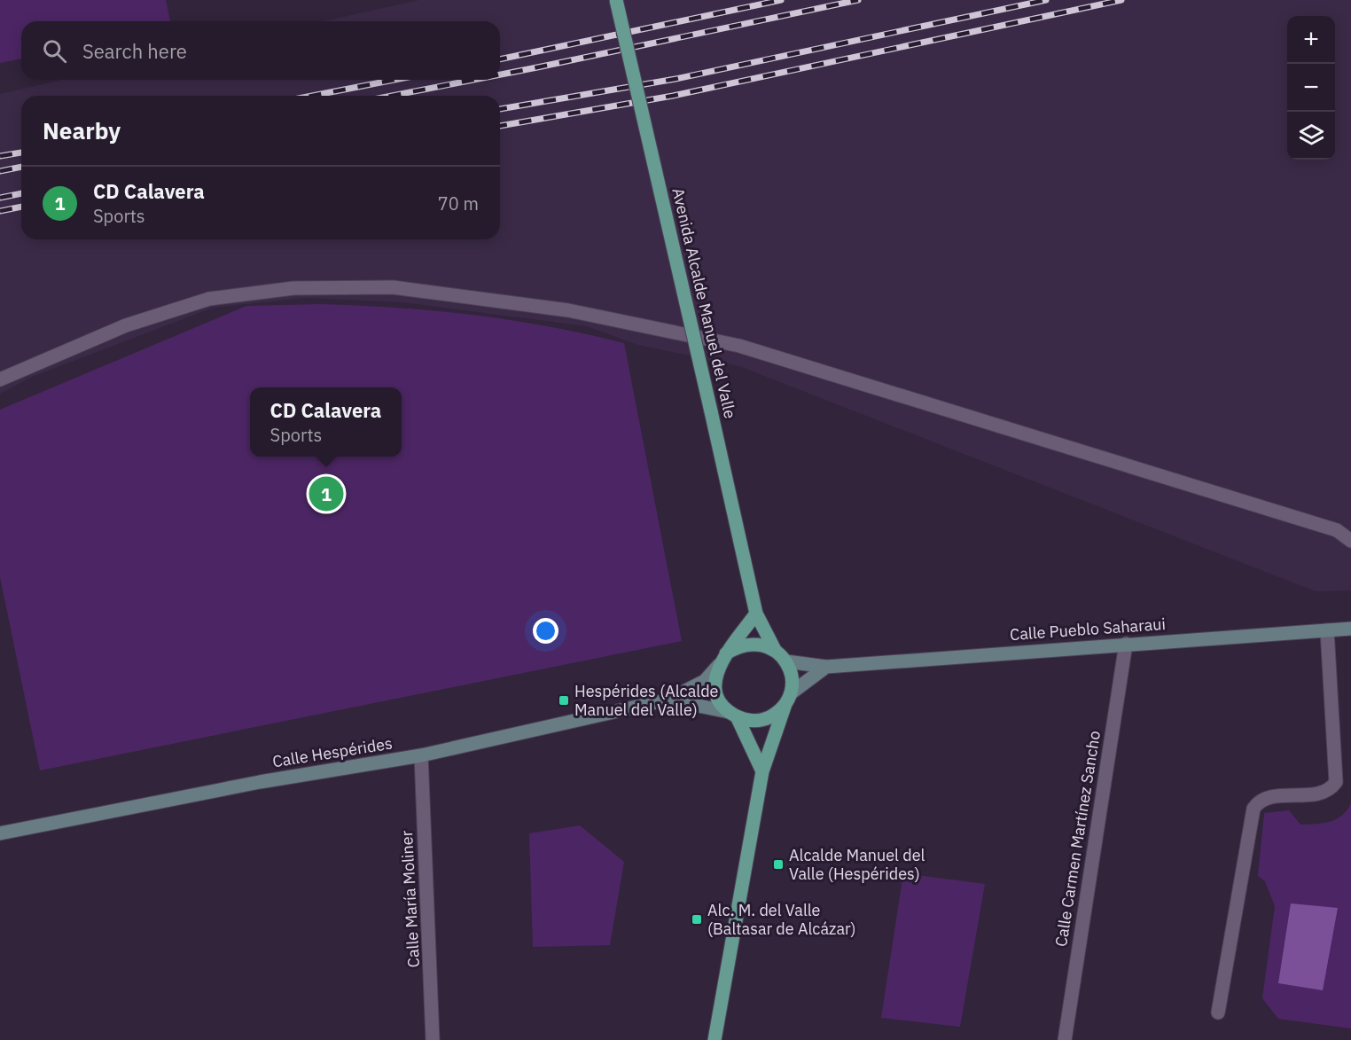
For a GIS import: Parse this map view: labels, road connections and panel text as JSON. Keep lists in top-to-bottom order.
{
  "streets": {
    "main road": ["Avenida Alcalde Manuel del Valle"],
    "street": [
      "Calle Pueblo Saharaui",
      "Calle Hespérides",
      "Calle Carmen Martínez Sancho",
      "Calle María Moliner"
    ]
  },
  "crossings": [
    ["Avenida Alcalde Manuel del Valle", "Calle Pueblo Saharaui"],
    ["Avenida Alcalde Manuel del Valle", "Calle Hespérides"],
    ["Calle Pueblo Saharaui", "Calle Hespérides"],
    ["Calle Pueblo Saharaui", "Calle Carmen Martínez Sancho"],
    ["Calle Hespérides", "Calle María Moliner"]
  ],
  "places": {
    "transit": ["Hespérides (Alcalde Manuel del Valle)", "Alcalde Manuel del Valle (Hespérides)", "Alc. M. del Valle (Baltasar de Alcázar)"]
  },
  "page": {
    "map_buttons": ["+", "−"],
    "search": "Search here",
    "heading": "Nearby",
    "list": [
      {
        "mark": "1",
        "name": "CD Calavera",
        "note": "Sports",
        "value": "70 m"
      }
    ],
    "popup": ["CD Calavera", "Sports"],
    "pins": "1"
  }
}
